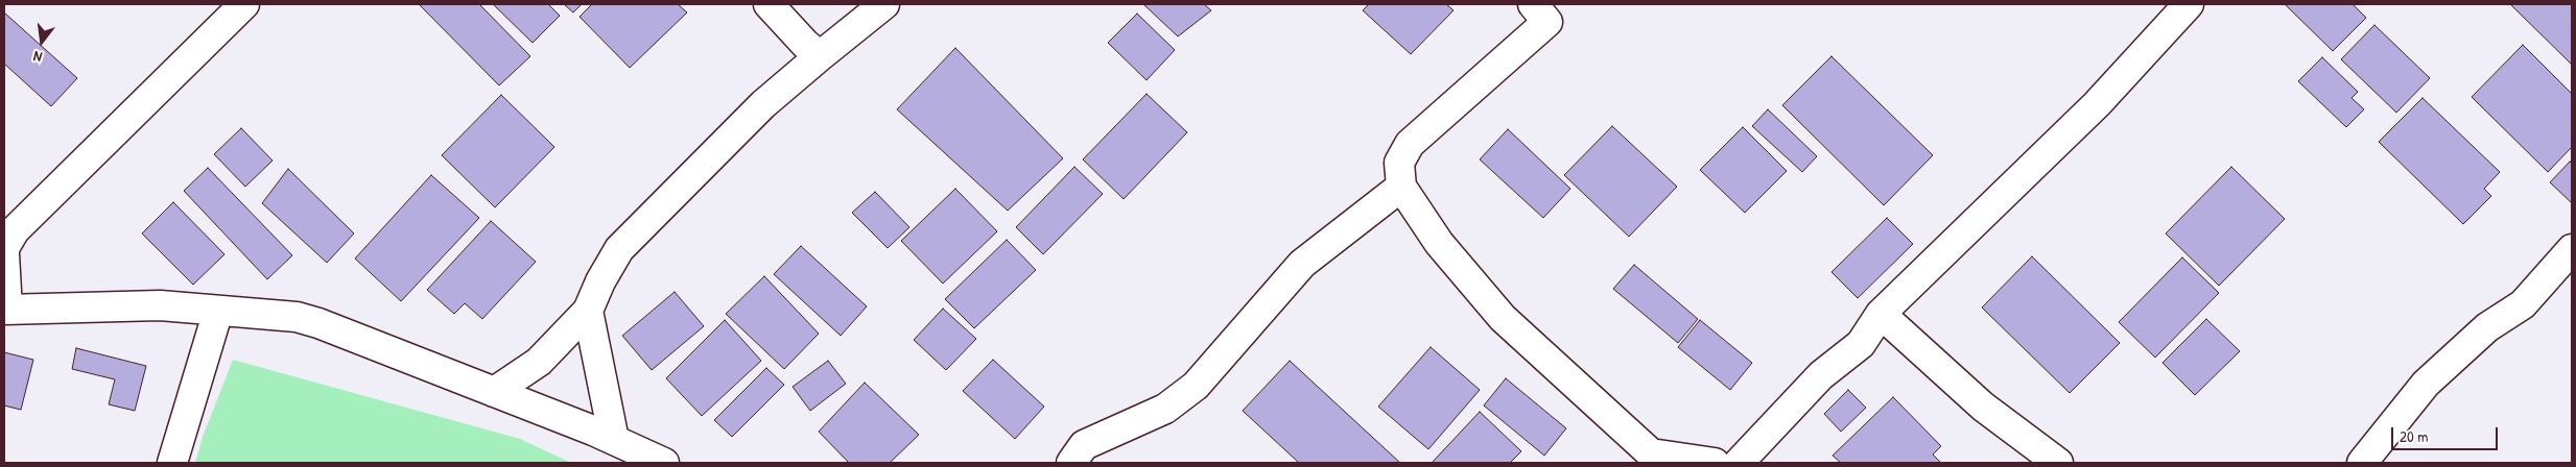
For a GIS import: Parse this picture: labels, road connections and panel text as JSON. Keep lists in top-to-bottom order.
{
  "scale_bar": "20 m",
  "north": "bottom"
}
